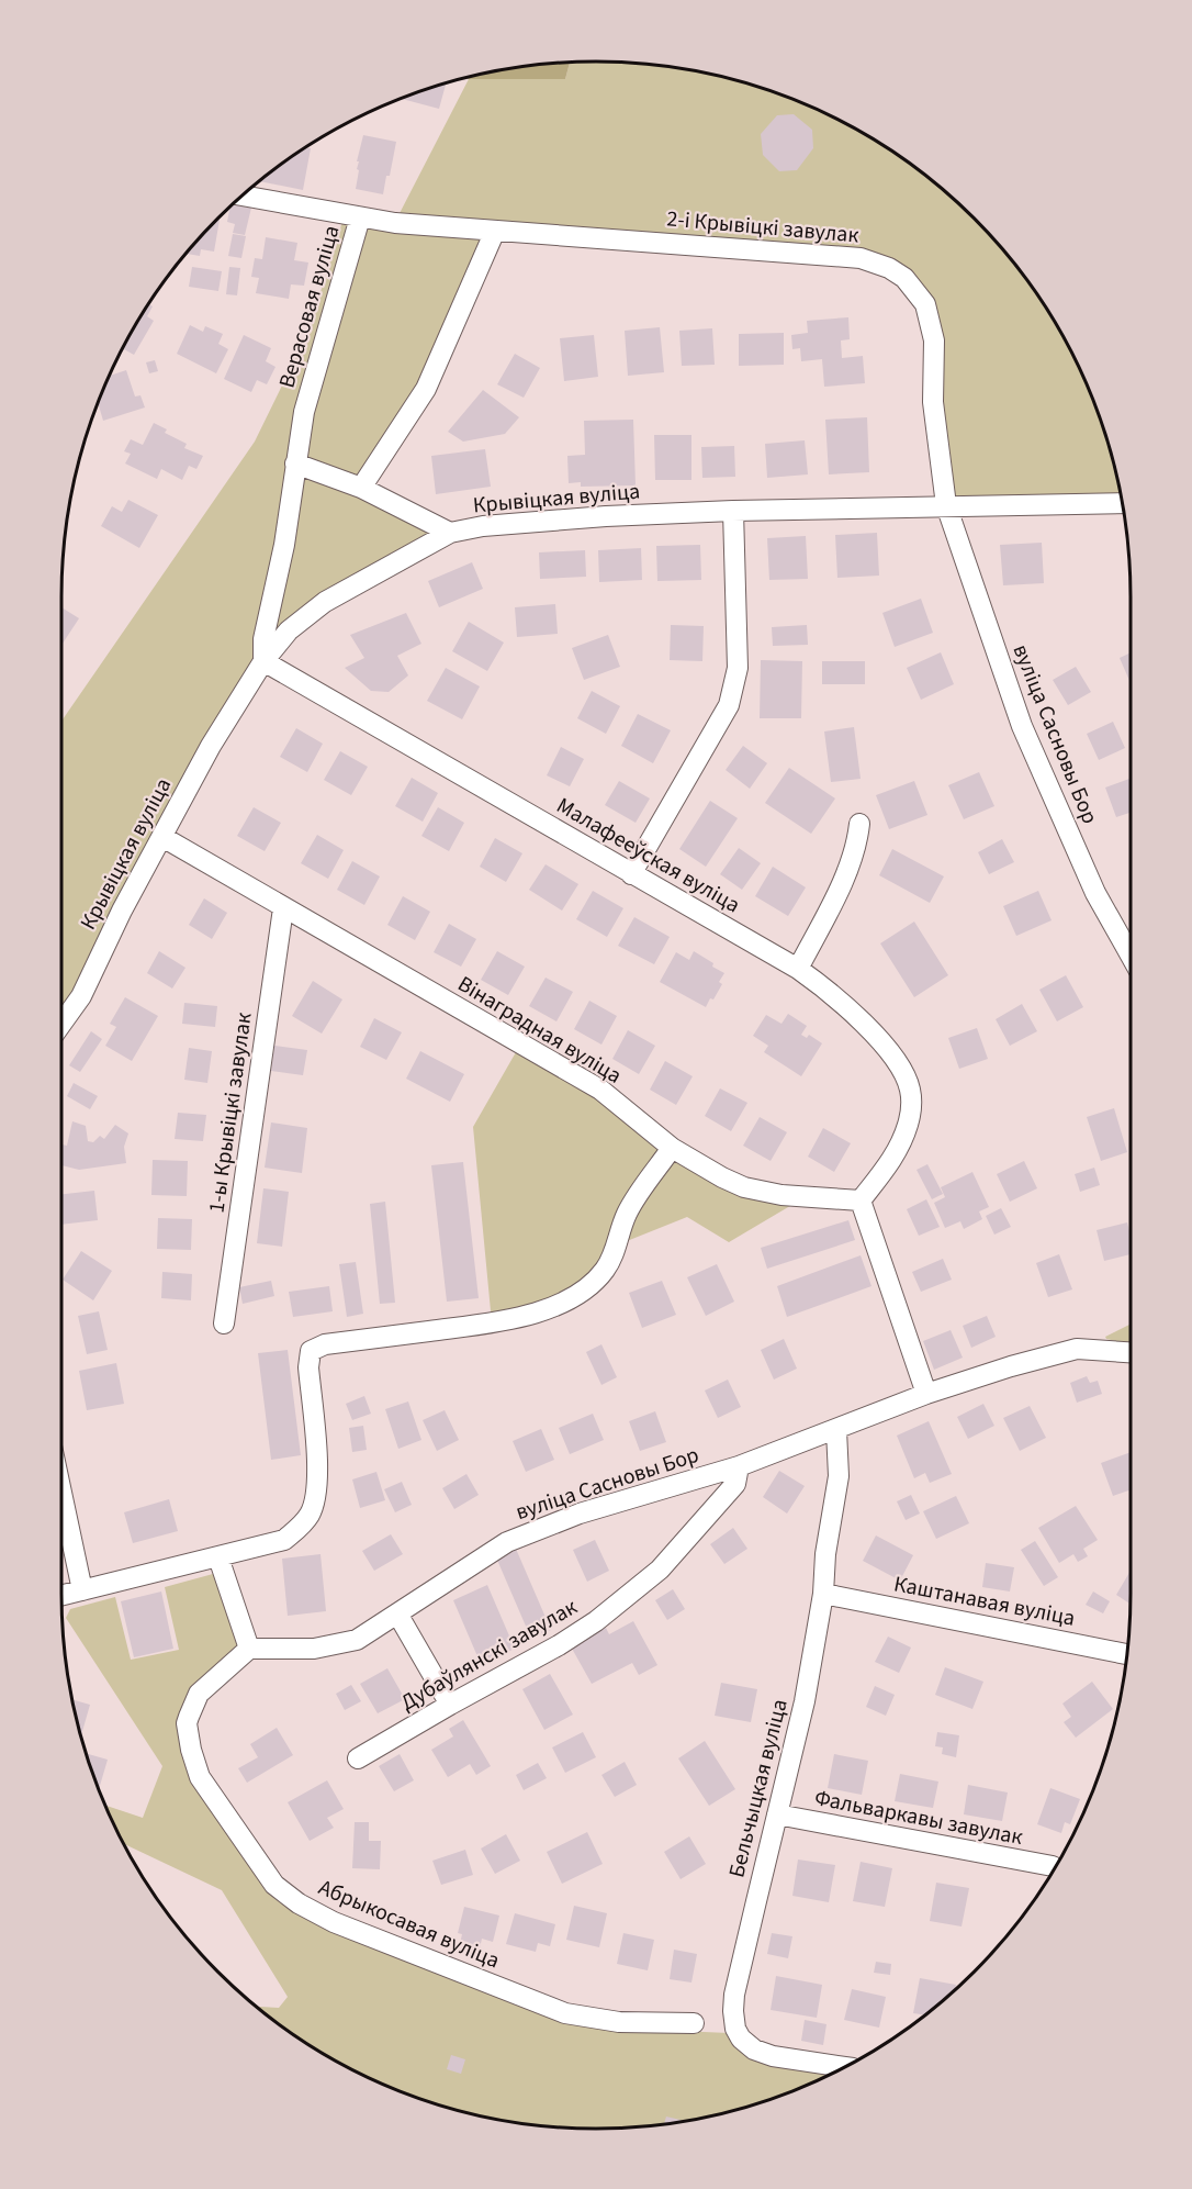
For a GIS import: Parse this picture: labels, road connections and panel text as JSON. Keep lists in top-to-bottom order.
{
  "streets": {
    "street": [
      "2-і Крывіцкі завулак",
      "Верасовая вуліца",
      "Крывіцкая вуліца",
      "вуліца Сасновы Бор",
      "Малафееўская вуліца",
      "Вінаградная вуліца",
      "1-ы Крывіцкі завулак",
      "Каштанавая вуліца",
      "Дубаўлянскі завулак",
      "Бельчыцкая вуліца",
      "Фальваркавы завулак",
      "Абрыкосавая вуліца"
    ]
  },
  "crossings": [
    ["2-і Крывіцкі завулак", "Верасовая вуліца"],
    ["2-і Крывіцкі завулак", "Крывіцкая вуліца"],
    ["2-і Крывіцкі завулак", "вуліца Сасновы Бор"],
    ["Верасовая вуліца", "Крывіцкая вуліца"],
    ["Верасовая вуліца", "Малафееўская вуліца"],
    ["Крывіцкая вуліца", "вуліца Сасновы Бор"],
    ["Крывіцкая вуліца", "Малафееўская вуліца"],
    ["Крывіцкая вуліца", "Вінаградная вуліца"],
    ["вуліца Сасновы Бор", "Дубаўлянскі завулак"],
    ["вуліца Сасновы Бор", "Бельчыцкая вуліца"],
    ["вуліца Сасновы Бор", "Абрыкосавая вуліца"],
    ["Малафееўская вуліца", "Вінаградная вуліца"],
    ["Вінаградная вуліца", "1-ы Крывіцкі завулак"],
    ["Каштанавая вуліца", "Бельчыцкая вуліца"],
    ["Бельчыцкая вуліца", "Фальваркавы завулак"]
  ]
}
